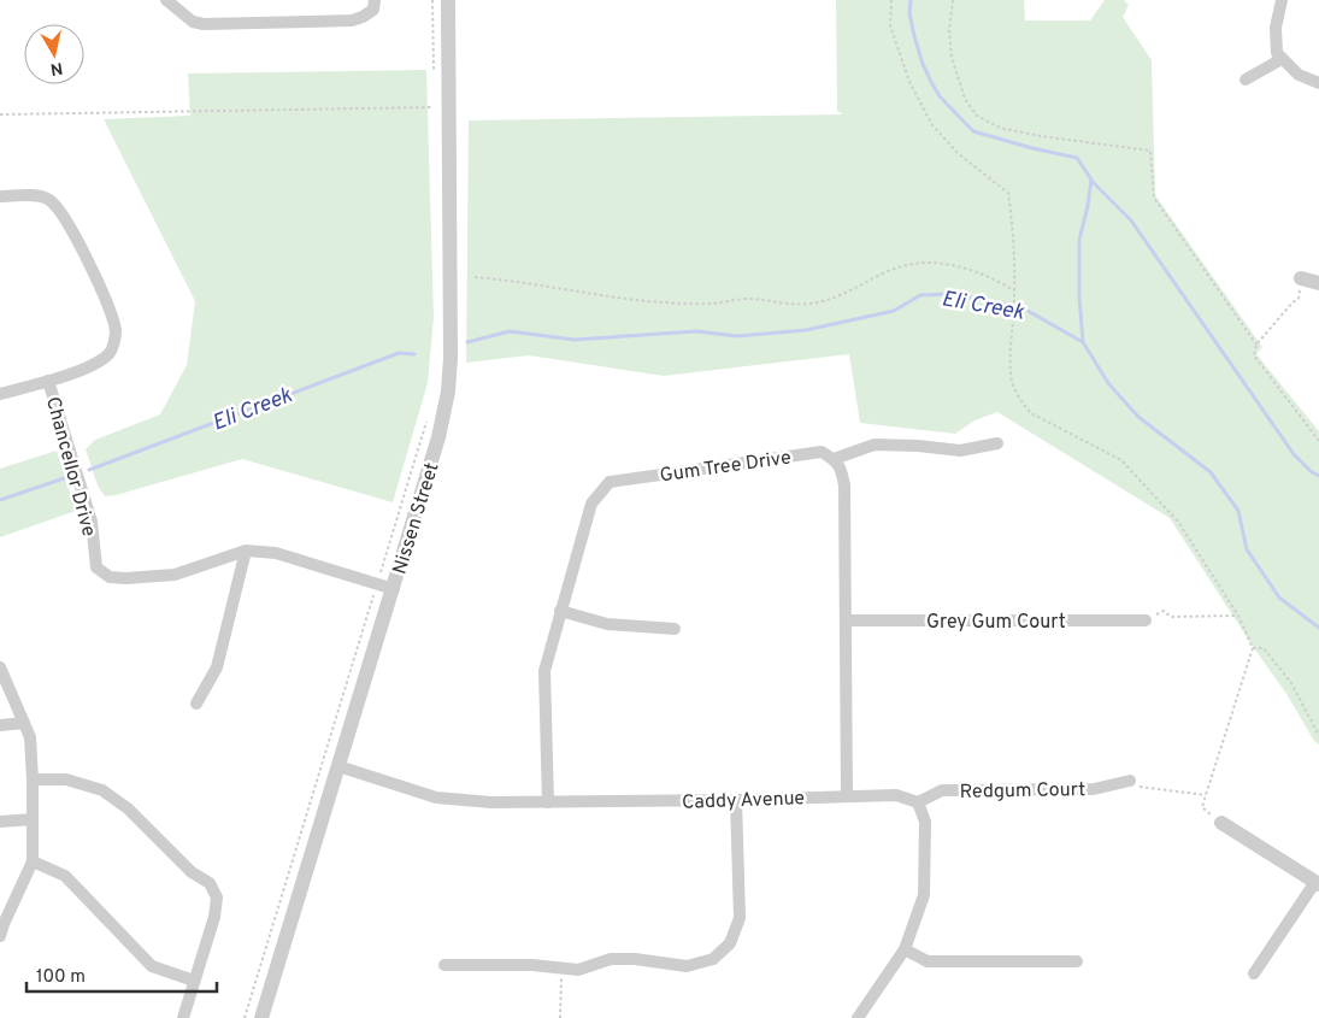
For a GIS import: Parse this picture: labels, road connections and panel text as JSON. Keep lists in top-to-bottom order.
{
  "streets": {
    "street": [
      "Gum Tree Drive",
      "Chancellor Drive",
      "Nissen Street",
      "Grey Gum Court",
      "Redgum Court",
      "Caddy Avenue"
    ]
  },
  "crossings": [
    ["Gum Tree Drive", "Caddy Avenue"],
    ["Chancellor Drive", "Nissen Street"],
    ["Nissen Street", "Caddy Avenue"],
    ["Redgum Court", "Caddy Avenue"]
  ],
  "water": ["Eli Creek"],
  "scale_bar": "100 m",
  "north": "bottom"
}
